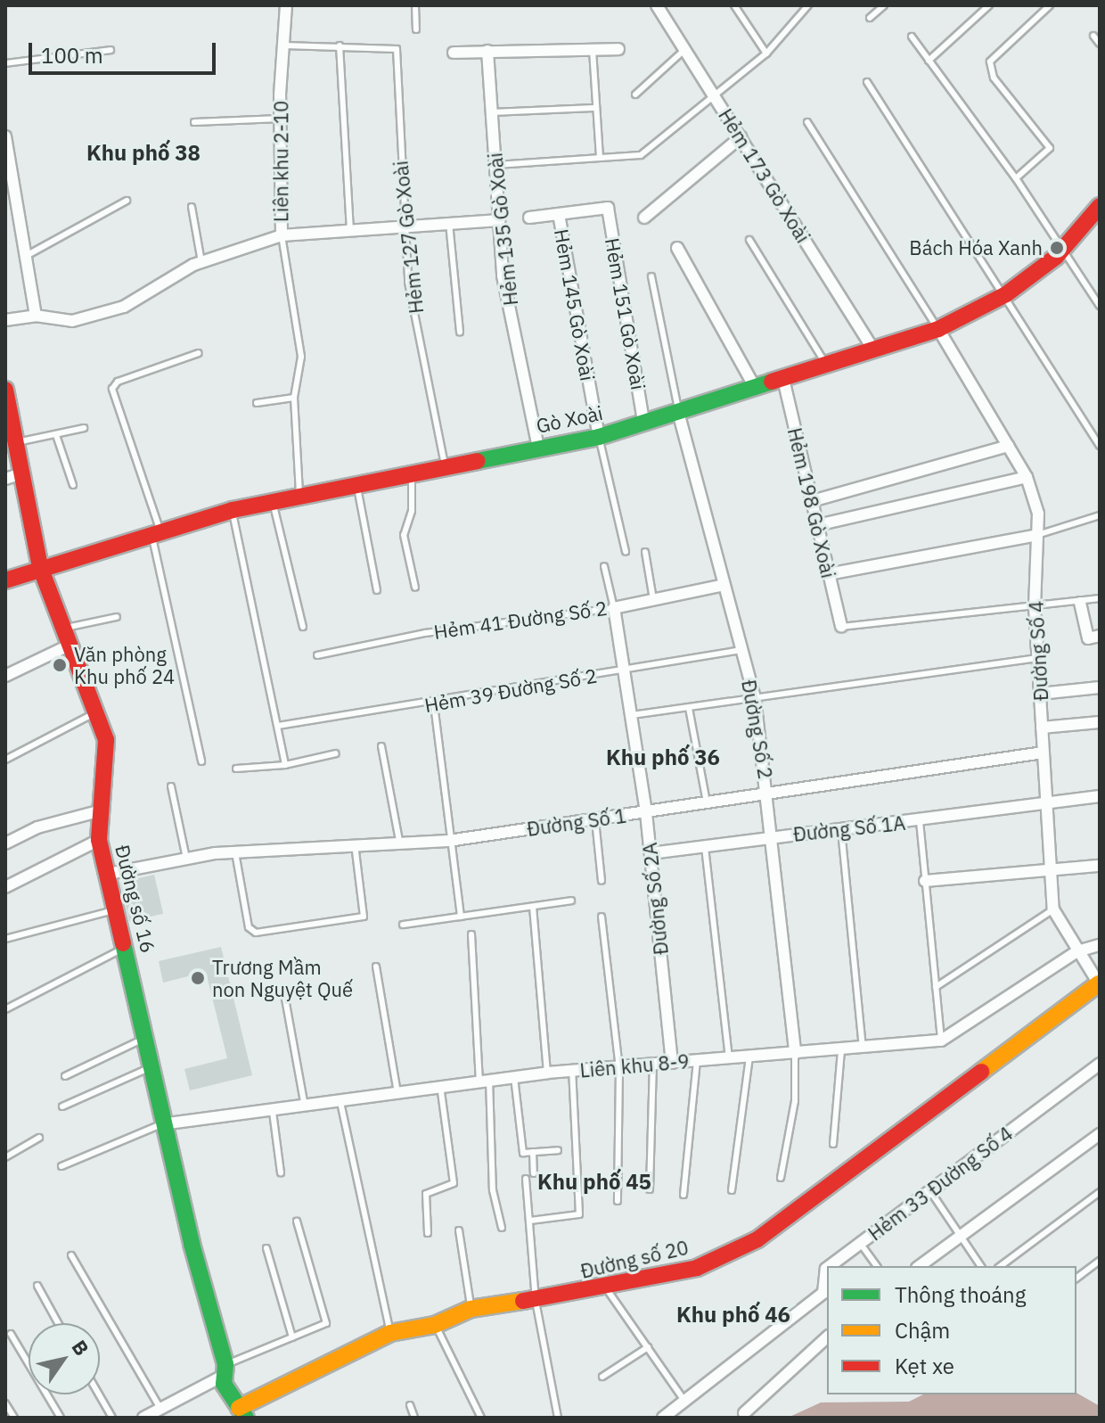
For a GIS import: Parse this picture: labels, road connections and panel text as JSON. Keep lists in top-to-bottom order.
{
  "streets": {
    "street": [
      "Liên khu 2-10",
      "Hẻm 173 Gò Xoài",
      "Hẻm 135 Gò Xoài",
      "Hẻm 145 Gò Xoài",
      "Hẻm 151 Gò Xoài",
      "Gò Xoài",
      "Hẻm 198 Gò Xoài",
      "Hẻm 41 Đường Số 2",
      "Đường Số 4",
      "Đường Số 2",
      "Đường Số 1",
      "Đường Số 1A",
      "Đường số 16",
      "Đường Số 2A",
      "Liên khu 8-9",
      "Hẻm 33 Đường Số 4",
      "Đường số 20"
    ],
    "lane": ["Hẻm 127 Gò Xoài", "Hẻm 39 Đường Số 2"]
  },
  "crossings": [
    ["Hẻm 173 Gò Xoài", "Gò Xoài"],
    ["Hẻm 135 Gò Xoài", "Gò Xoài"],
    ["Hẻm 127 Gò Xoài", "Gò Xoài"],
    ["Hẻm 145 Gò Xoài", "Hẻm 151 Gò Xoài"],
    ["Hẻm 145 Gò Xoài", "Gò Xoài"],
    ["Hẻm 151 Gò Xoài", "Gò Xoài"],
    ["Gò Xoài", "Hẻm 198 Gò Xoài"],
    ["Gò Xoài", "Đường Số 4"],
    ["Gò Xoài", "Đường Số 2"],
    ["Gò Xoài", "Đường số 16"],
    ["Hẻm 41 Đường Số 2", "Đường Số 2"],
    ["Hẻm 41 Đường Số 2", "Đường Số 2A"],
    ["Đường Số 4", "Đường Số 1"],
    ["Đường Số 4", "Đường Số 1A"],
    ["Đường Số 4", "Liên khu 8-9"],
    ["Đường Số 4", "Đường số 20"],
    ["Hẻm 39 Đường Số 2", "Đường Số 2"],
    ["Hẻm 39 Đường Số 2", "Đường Số 2A"],
    ["Đường Số 2", "Đường Số 1"],
    ["Đường Số 2", "Đường Số 1A"],
    ["Đường Số 2", "Liên khu 8-9"],
    ["Đường Số 1", "Đường số 16"],
    ["Đường Số 1", "Đường Số 2A"],
    ["Đường Số 1A", "Đường Số 2A"],
    ["Đường số 16", "Liên khu 8-9"],
    ["Đường số 16", "Đường số 20"],
    ["Đường Số 2A", "Liên khu 8-9"]
  ],
  "districts": [
    "Khu phố 38",
    "Khu phố 36",
    "Khu phố 45",
    "Khu phố 46"
  ],
  "places": ["Bách Hóa Xanh", "Văn phòng Khu phố 24", "Trương Mầm non Nguyệt Quế"],
  "legend": ["Thông thoáng", "Chậm", "Kẹt xe"],
  "scale_bar": "100 m",
  "north": "top right"
}
